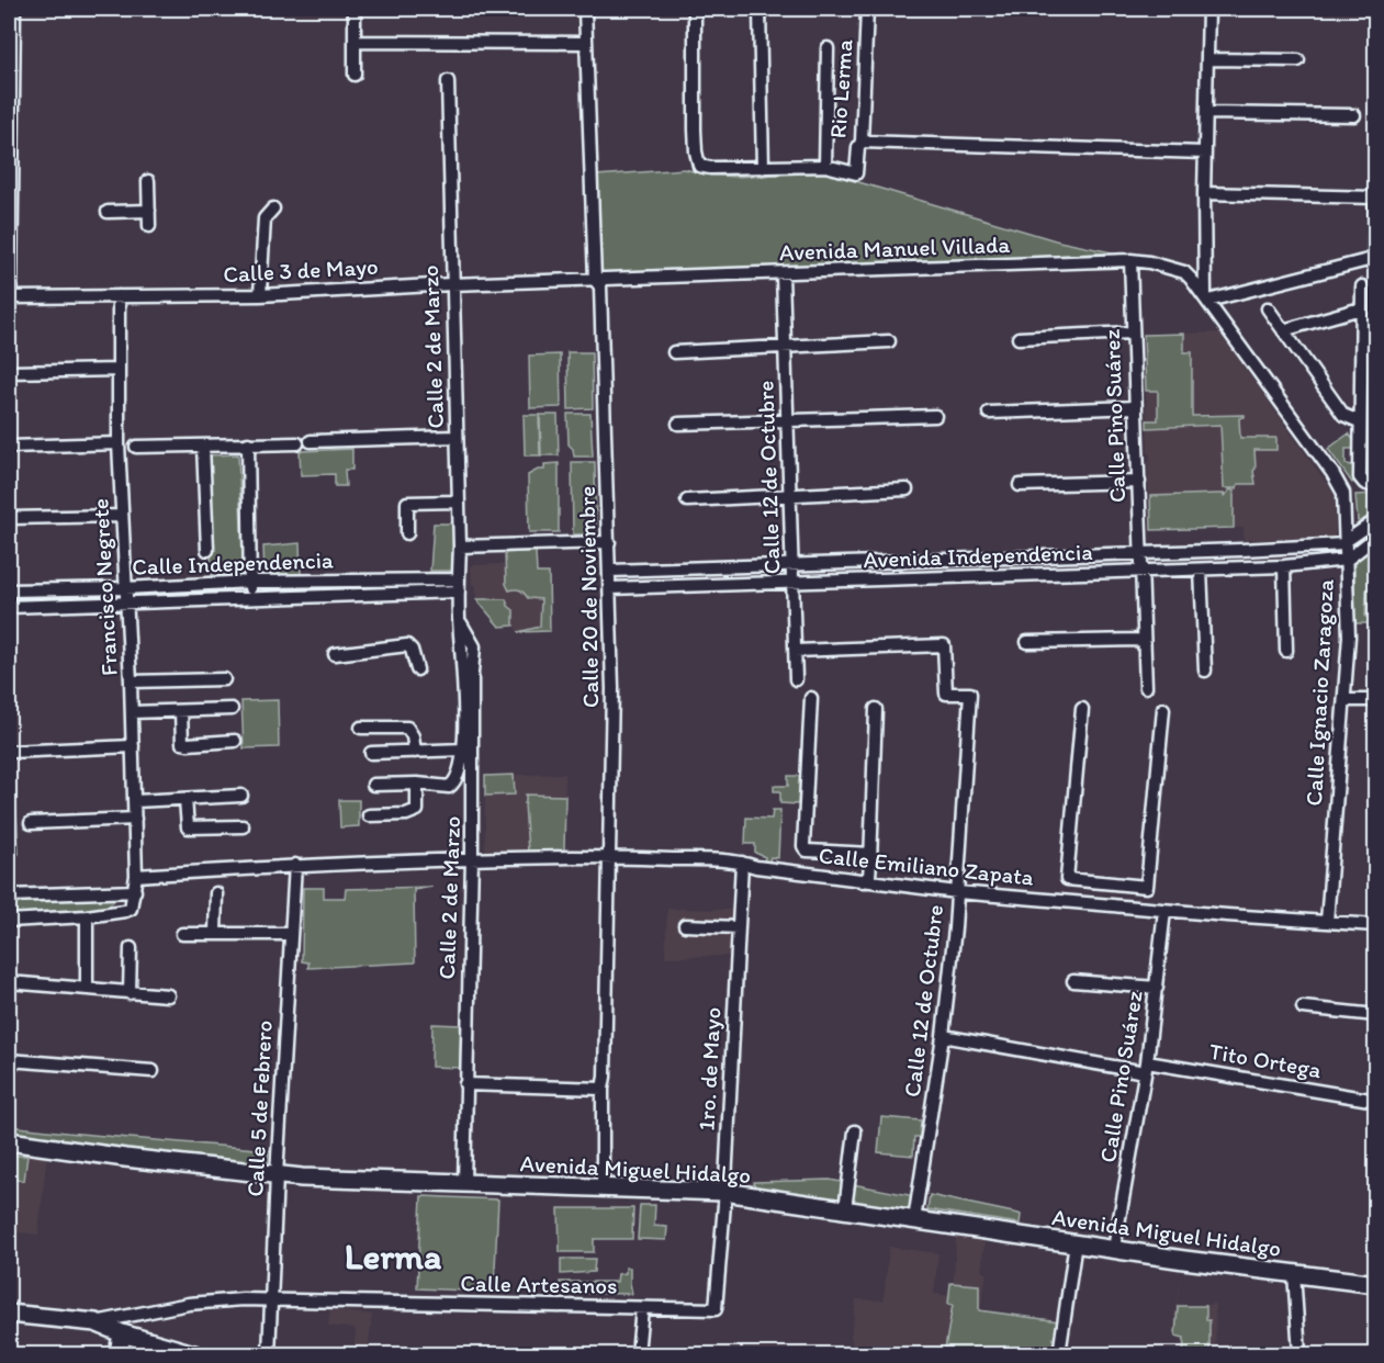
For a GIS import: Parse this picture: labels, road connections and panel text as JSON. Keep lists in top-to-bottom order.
{
  "streets": {
    "main road": ["Avenida Miguel Hidalgo"],
    "street": [
      "Rio Lerma",
      "Avenida Manuel Villada",
      "Calle 3 de Mayo",
      "Calle 2 de Marzo",
      "Calle Pino Suárez",
      "Calle 12 de Octubre",
      "Avenida Independencia",
      "Calle Independencia",
      "Francisco Negrete",
      "Calle 20 de Noviembre",
      "Calle Ignacio Zaragoza",
      "Calle Emiliano Zapata",
      "Tito Ortega",
      "1ro. de Mayo",
      "Calle 5 de Febrero",
      "Calle Artesanos"
    ]
  },
  "crossings": [
    ["Avenida Manuel Villada", "Calle 3 de Mayo"],
    ["Avenida Manuel Villada", "Calle Pino Suárez"],
    ["Avenida Manuel Villada", "Calle 12 de Octubre"],
    ["Avenida Manuel Villada", "Calle 20 de Noviembre"],
    ["Avenida Manuel Villada", "Calle Ignacio Zaragoza"],
    ["Calle 3 de Mayo", "Calle 2 de Marzo"],
    ["Calle 3 de Mayo", "Francisco Negrete"],
    ["Calle 3 de Mayo", "Calle 20 de Noviembre"],
    ["Calle 2 de Marzo", "Calle Independencia"],
    ["Calle 2 de Marzo", "Calle Emiliano Zapata"],
    ["Calle 2 de Marzo", "Avenida Miguel Hidalgo"],
    ["Calle Pino Suárez", "Avenida Independencia"],
    ["Calle Pino Suárez", "Calle Emiliano Zapata"],
    ["Calle Pino Suárez", "Tito Ortega"],
    ["Calle Pino Suárez", "Avenida Miguel Hidalgo"],
    ["Calle 12 de Octubre", "Avenida Independencia"],
    ["Calle 12 de Octubre", "Calle Emiliano Zapata"],
    ["Calle 12 de Octubre", "Tito Ortega"],
    ["Calle 12 de Octubre", "Avenida Miguel Hidalgo"],
    ["Avenida Independencia", "Calle 20 de Noviembre"],
    ["Avenida Independencia", "Calle Ignacio Zaragoza"],
    ["Calle Independencia", "Francisco Negrete"],
    ["Francisco Negrete", "Calle Emiliano Zapata"],
    ["Calle 20 de Noviembre", "Calle Emiliano Zapata"],
    ["Calle 20 de Noviembre", "Avenida Miguel Hidalgo"],
    ["Calle Ignacio Zaragoza", "Calle Emiliano Zapata"],
    ["Calle Emiliano Zapata", "1ro. de Mayo"],
    ["Calle Emiliano Zapata", "Calle 5 de Febrero"],
    ["1ro. de Mayo", "Avenida Miguel Hidalgo"],
    ["1ro. de Mayo", "Calle Artesanos"],
    ["Calle 5 de Febrero", "Avenida Miguel Hidalgo"],
    ["Calle 5 de Febrero", "Calle Artesanos"]
  ],
  "districts": ["Lerma"]
}
